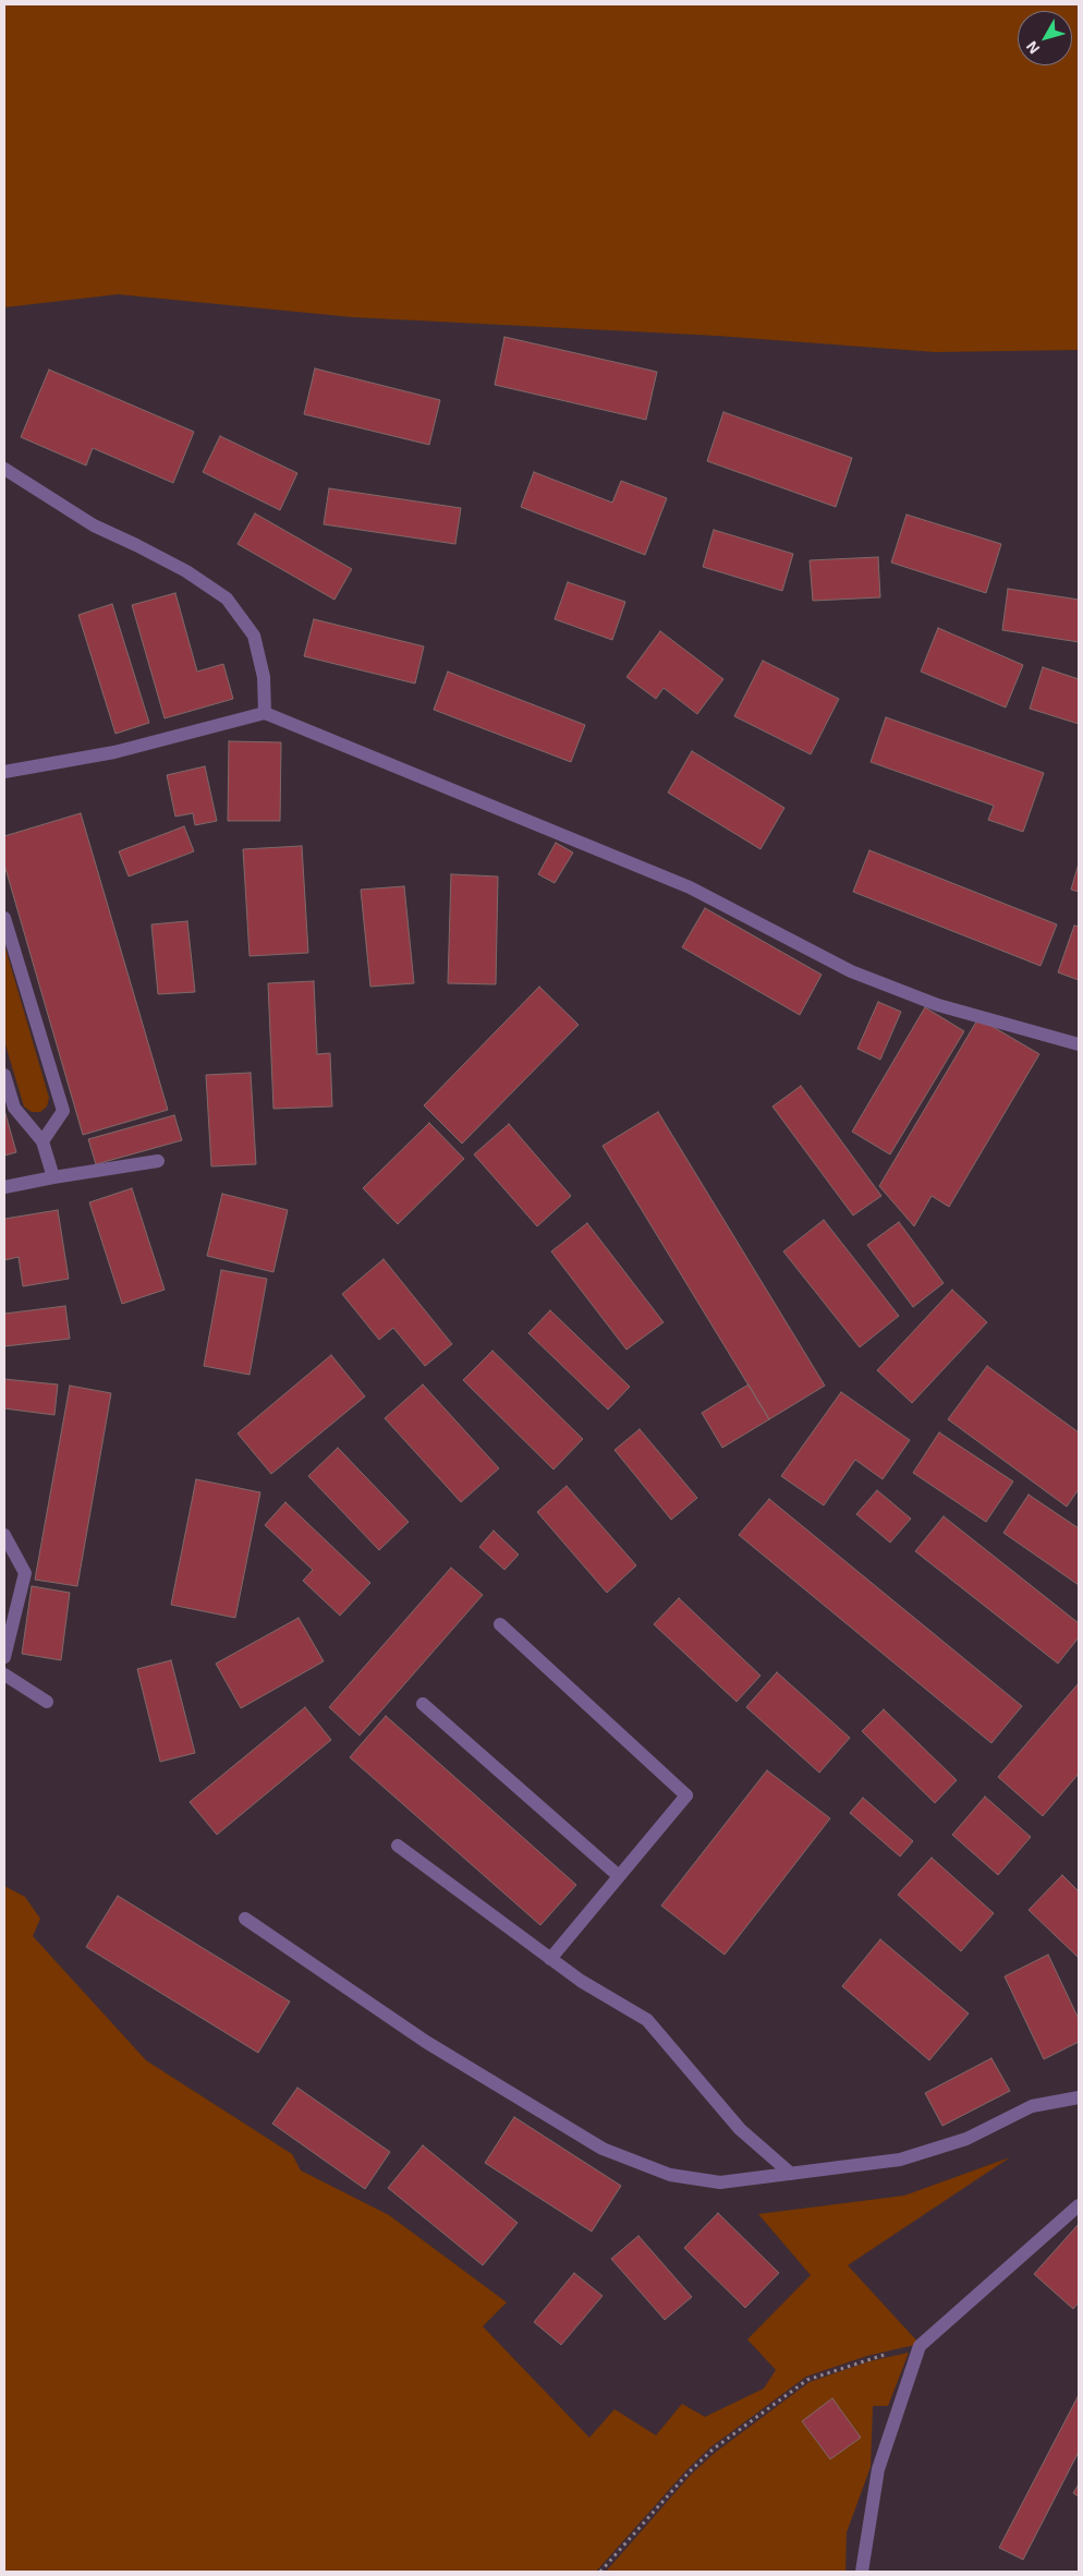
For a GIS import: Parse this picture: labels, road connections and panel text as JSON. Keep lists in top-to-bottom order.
{
  "north": "bottom left"
}
